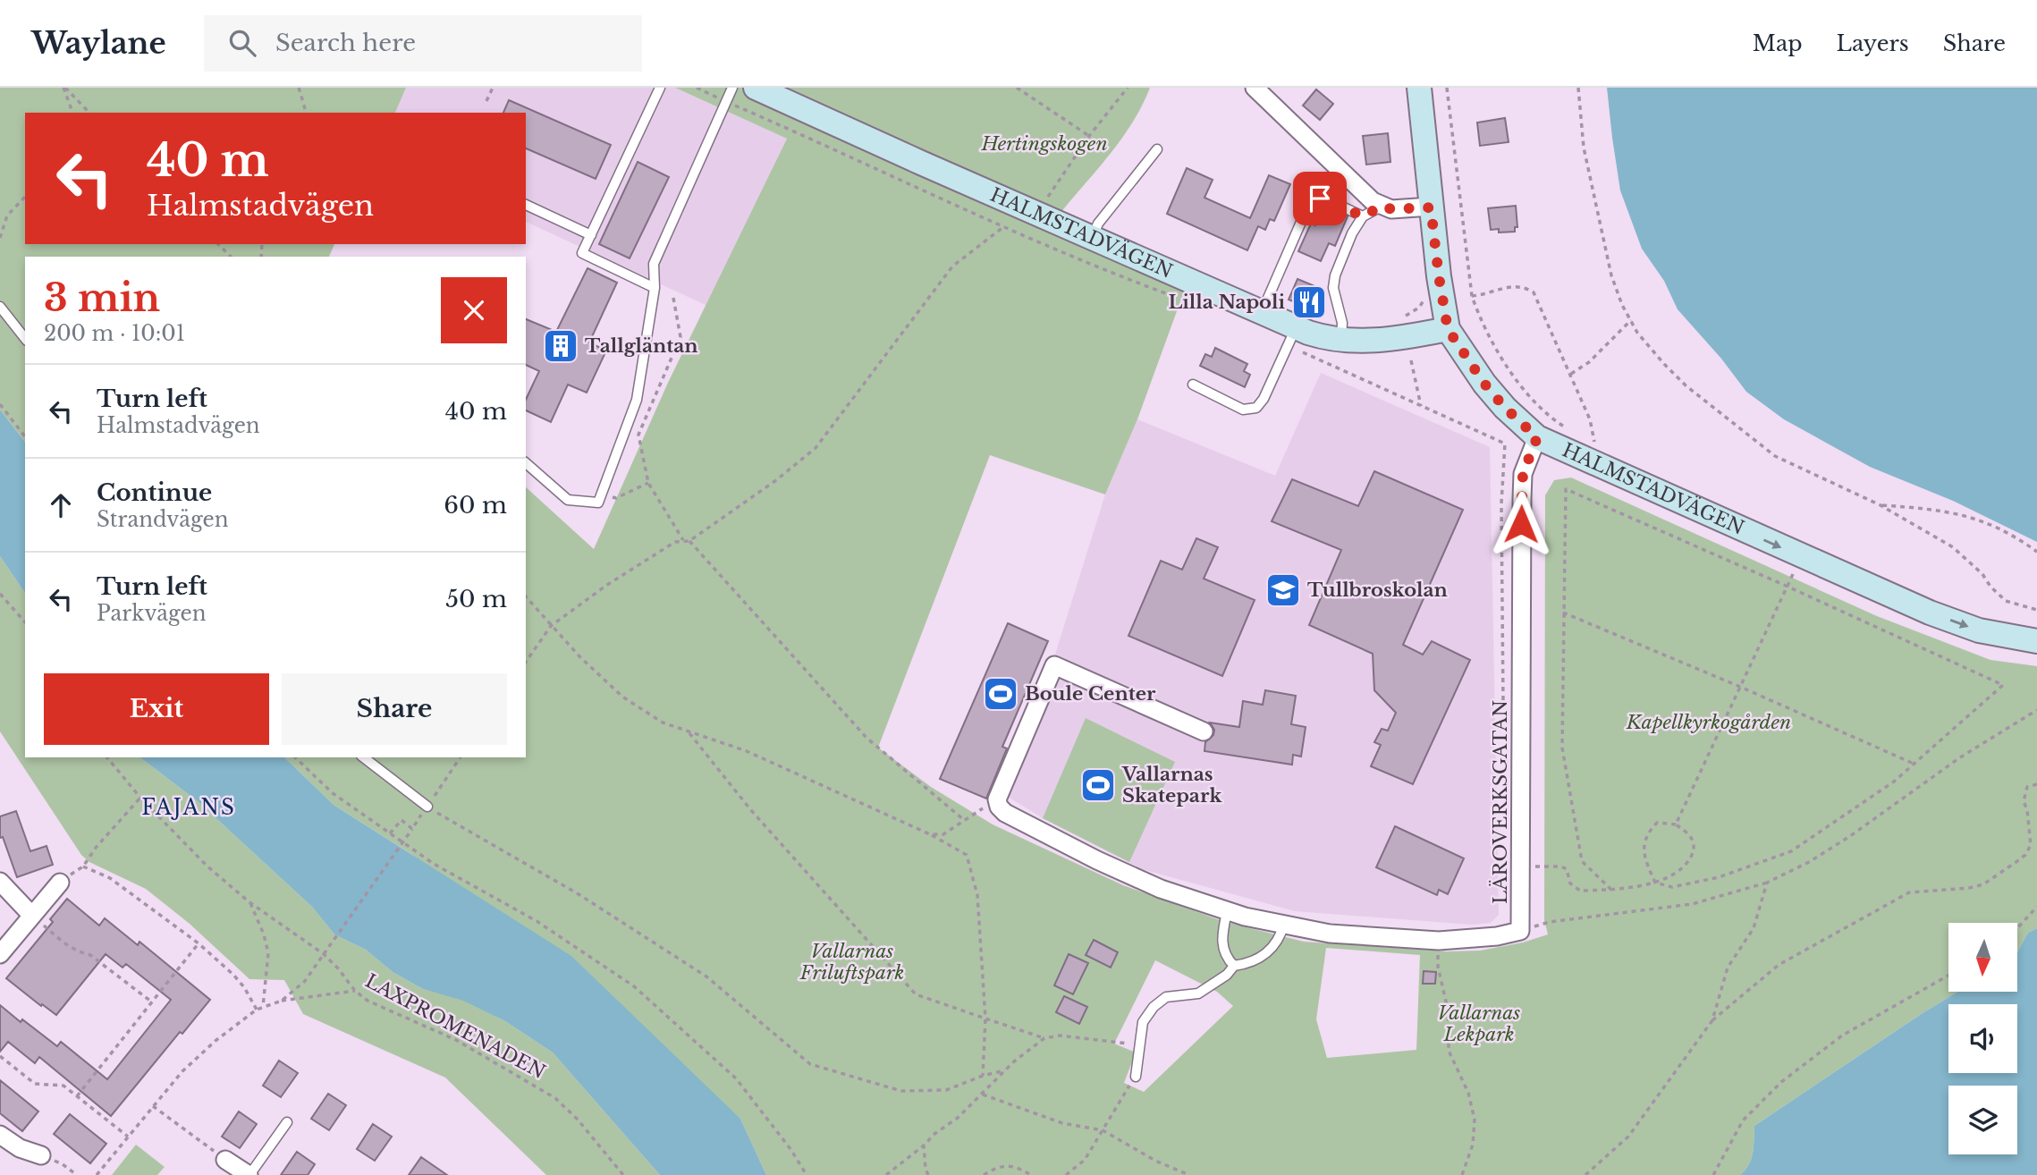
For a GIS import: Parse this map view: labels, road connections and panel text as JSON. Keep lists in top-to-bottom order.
{
  "streets": {
    "main road": ["HALMSTADVÄGEN"],
    "street": ["LÄROVERKSGATAN"],
    "path": ["LAXPROMENADEN"]
  },
  "crossings": [
    ["HALMSTADVÄGEN", "LÄROVERKSGATAN"]
  ],
  "districts": ["FAJANS"],
  "parks": [
    "Hertingskogen",
    "Kapellkyrkogården",
    "Vallarnas Friluftspark",
    "Vallarnas Lekpark"
  ],
  "places": {
    "restaurant": ["Lilla Napoli"],
    "building": ["Tallgläntan"],
    "school or university": ["Tullbroskolan"],
    "sports": ["Boule Center", "Vallarnas Skatepark"]
  },
  "north": "bottom",
  "page": {
    "header": "Waylane",
    "search": "Search here",
    "nav": ["Map", "Layers", "Share"],
    "turn": ["40 m", "Halmstadvägen"],
    "heading": ["3 min", "200 m · 10:01"],
    "list": [
      {
        "name": "Turn left",
        "note": "Halmstadvägen",
        "value": "40 m"
      },
      {
        "name": "Continue",
        "note": "Strandvägen",
        "value": "60 m"
      },
      {
        "name": "Turn left",
        "note": "Parkvägen",
        "value": "50 m"
      }
    ],
    "buttons": ["Exit", "Share"]
  }
}
